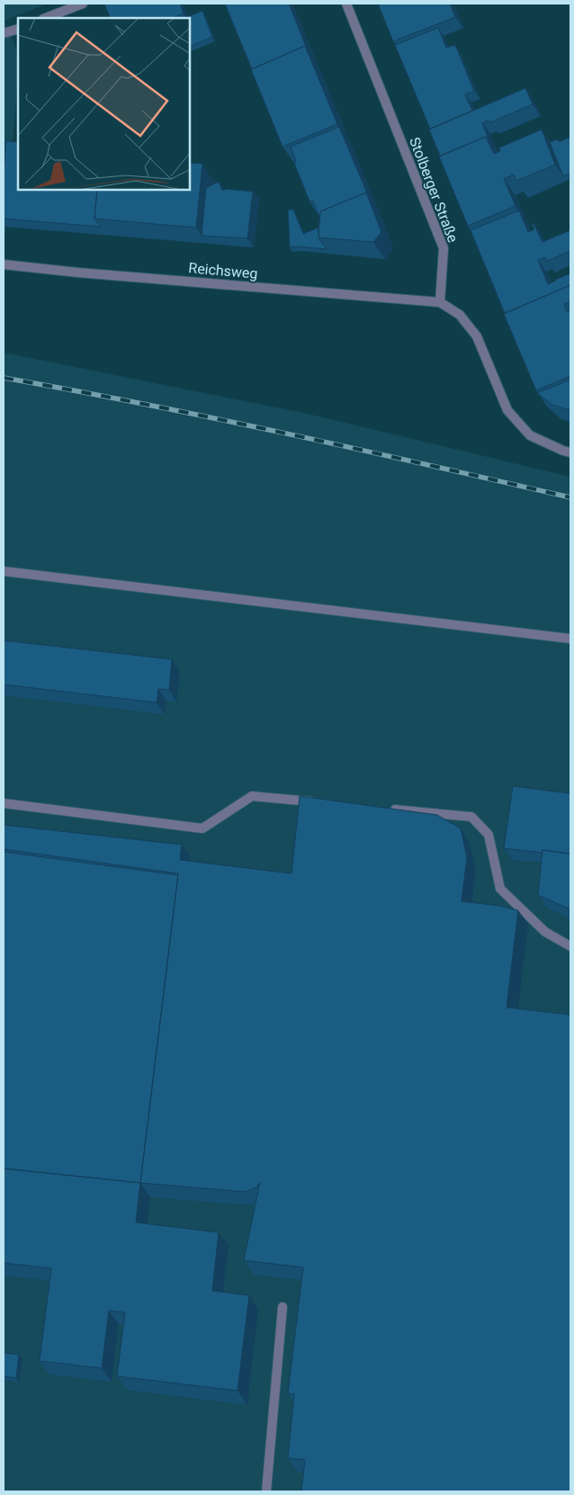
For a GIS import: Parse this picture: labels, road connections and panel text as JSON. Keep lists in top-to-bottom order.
{
  "streets": {
    "street": ["Stolberger Straße", "Reichsweg"]
  },
  "crossings": [
    ["Stolberger Straße", "Reichsweg"]
  ]
}
